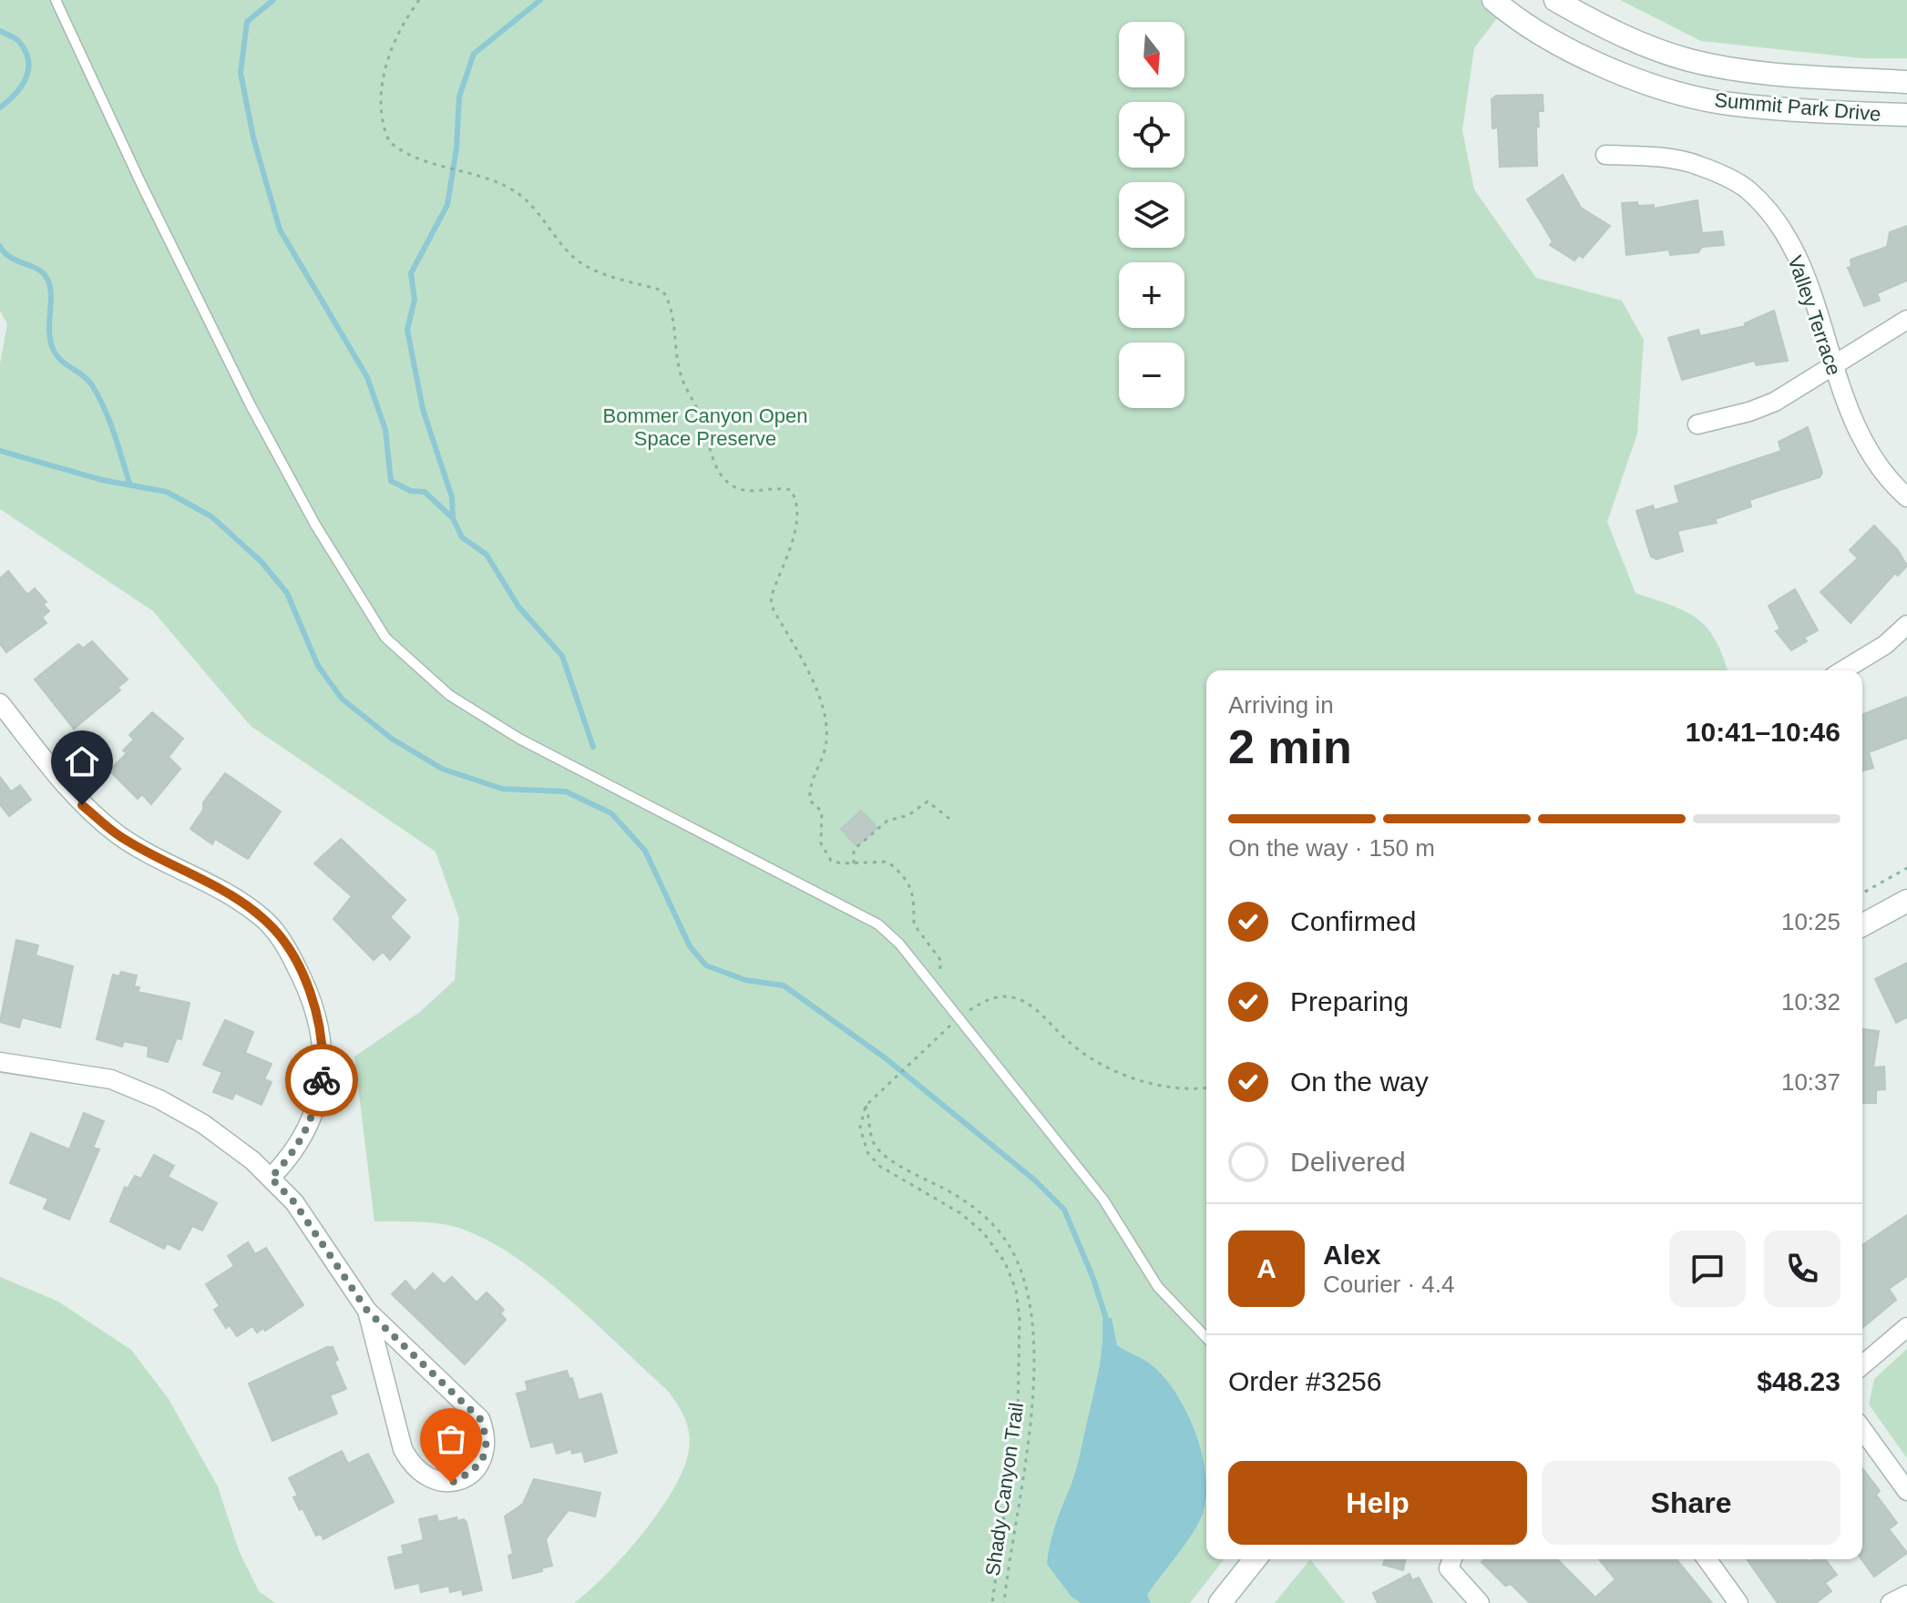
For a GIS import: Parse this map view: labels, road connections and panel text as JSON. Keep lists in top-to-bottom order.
{
  "streets": {
    "street": ["Summit Park Drive", "Valley Terrace"],
    "path": ["Shady Canyon Trail"]
  },
  "parks": ["Bommer Canyon Open Space Preserve"],
  "north": "bottom",
  "page": {
    "map_buttons": ["+", "−"],
    "heading": ["2 min", "Arriving in", "10:41–10:46"],
    "panel": [
      "Alex",
      "Courier · 4.4",
      "Order #3256",
      "$48.23"
    ],
    "bar": "On the way · 150 m",
    "list": [
      ["Confirmed", "10:25"],
      ["Preparing", "10:32"],
      ["On the way", "10:37"],
      "Delivered"
    ],
    "round": "A",
    "buttons": ["Help", "Share"]
  }
}
